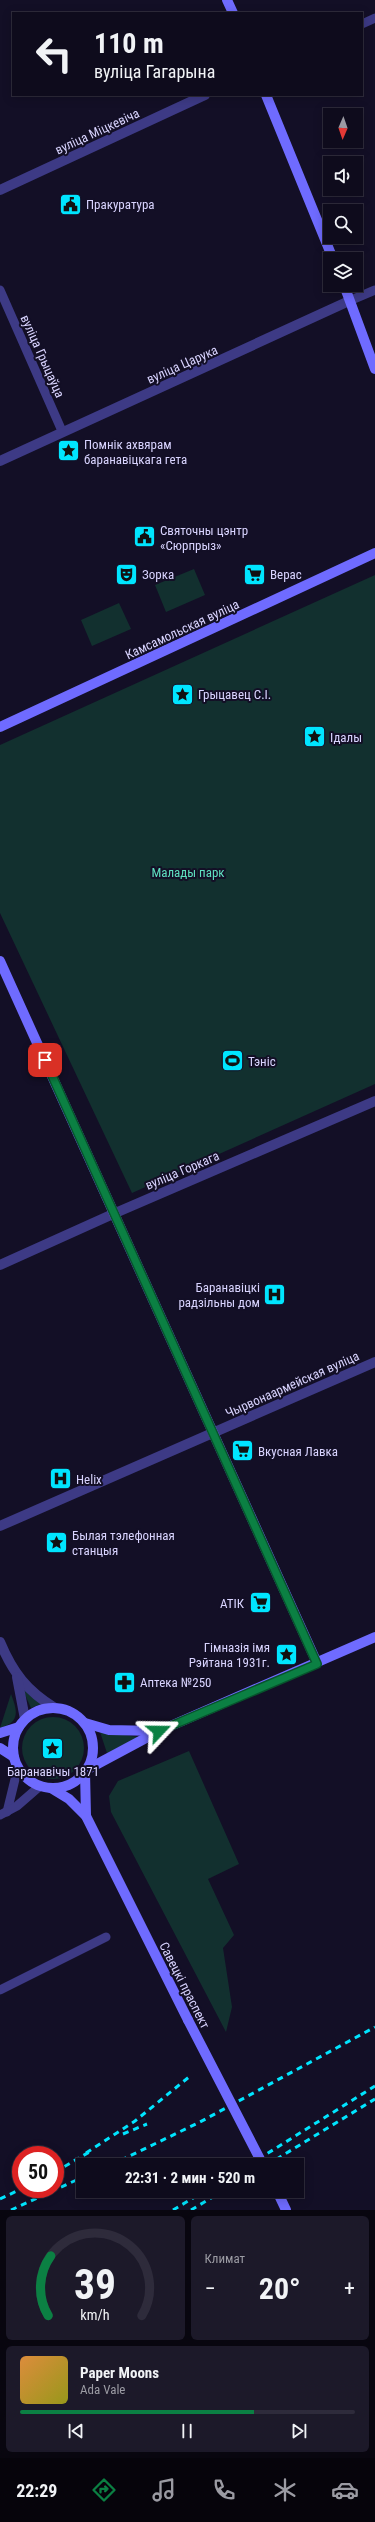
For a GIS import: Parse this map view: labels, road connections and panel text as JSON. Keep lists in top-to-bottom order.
{
  "streets": {
    "main road": ["Камсамольская вуліца", "Савецкі праспект"],
    "street": [
      "вуліца Міцкевіча",
      "вуліца Грыцаўца",
      "вуліца Царука",
      "вуліца Горкага",
      "Чырвонаармейская вуліца"
    ]
  },
  "crossings": [
    ["вуліца Грыцаўца", "вуліца Царука"]
  ],
  "parks": ["Малады парк"],
  "places": {
    "public building": ["Пракуратура", "Святочны цэнтр «Сюрпрыз»"],
    "place": [
      "Помнік ахвярам баранавіцкага гета",
      "Грыцавец С.І.",
      "Ідалы",
      "Былая тэлефонная станцыя",
      "Гімназія імя Рэйтана 1931г.",
      "Баранавічы 1871"
    ],
    "theatre": ["Зорка"],
    "supermarket": ["Верас", "Вкусная Лавка", "АТІК"],
    "sports": ["Тэніс"],
    "hospital": ["Баранавіцкі радзільны дом", "Helix"],
    "pharmacy": ["Аптека №250"]
  },
  "north": "bottom",
  "page": {
    "turn": ["110 m", "вуліца Гагарына"],
    "limit": "50",
    "trip": "22:31 · 2 мин · 520 m",
    "tile": "Климат",
    "heat": ["−", "20°", "+"],
    "song": ["Paper Moons", "Ada Vale"],
    "tabs": "22:29",
    "gauge": ["39", "km/h"]
  }
}
